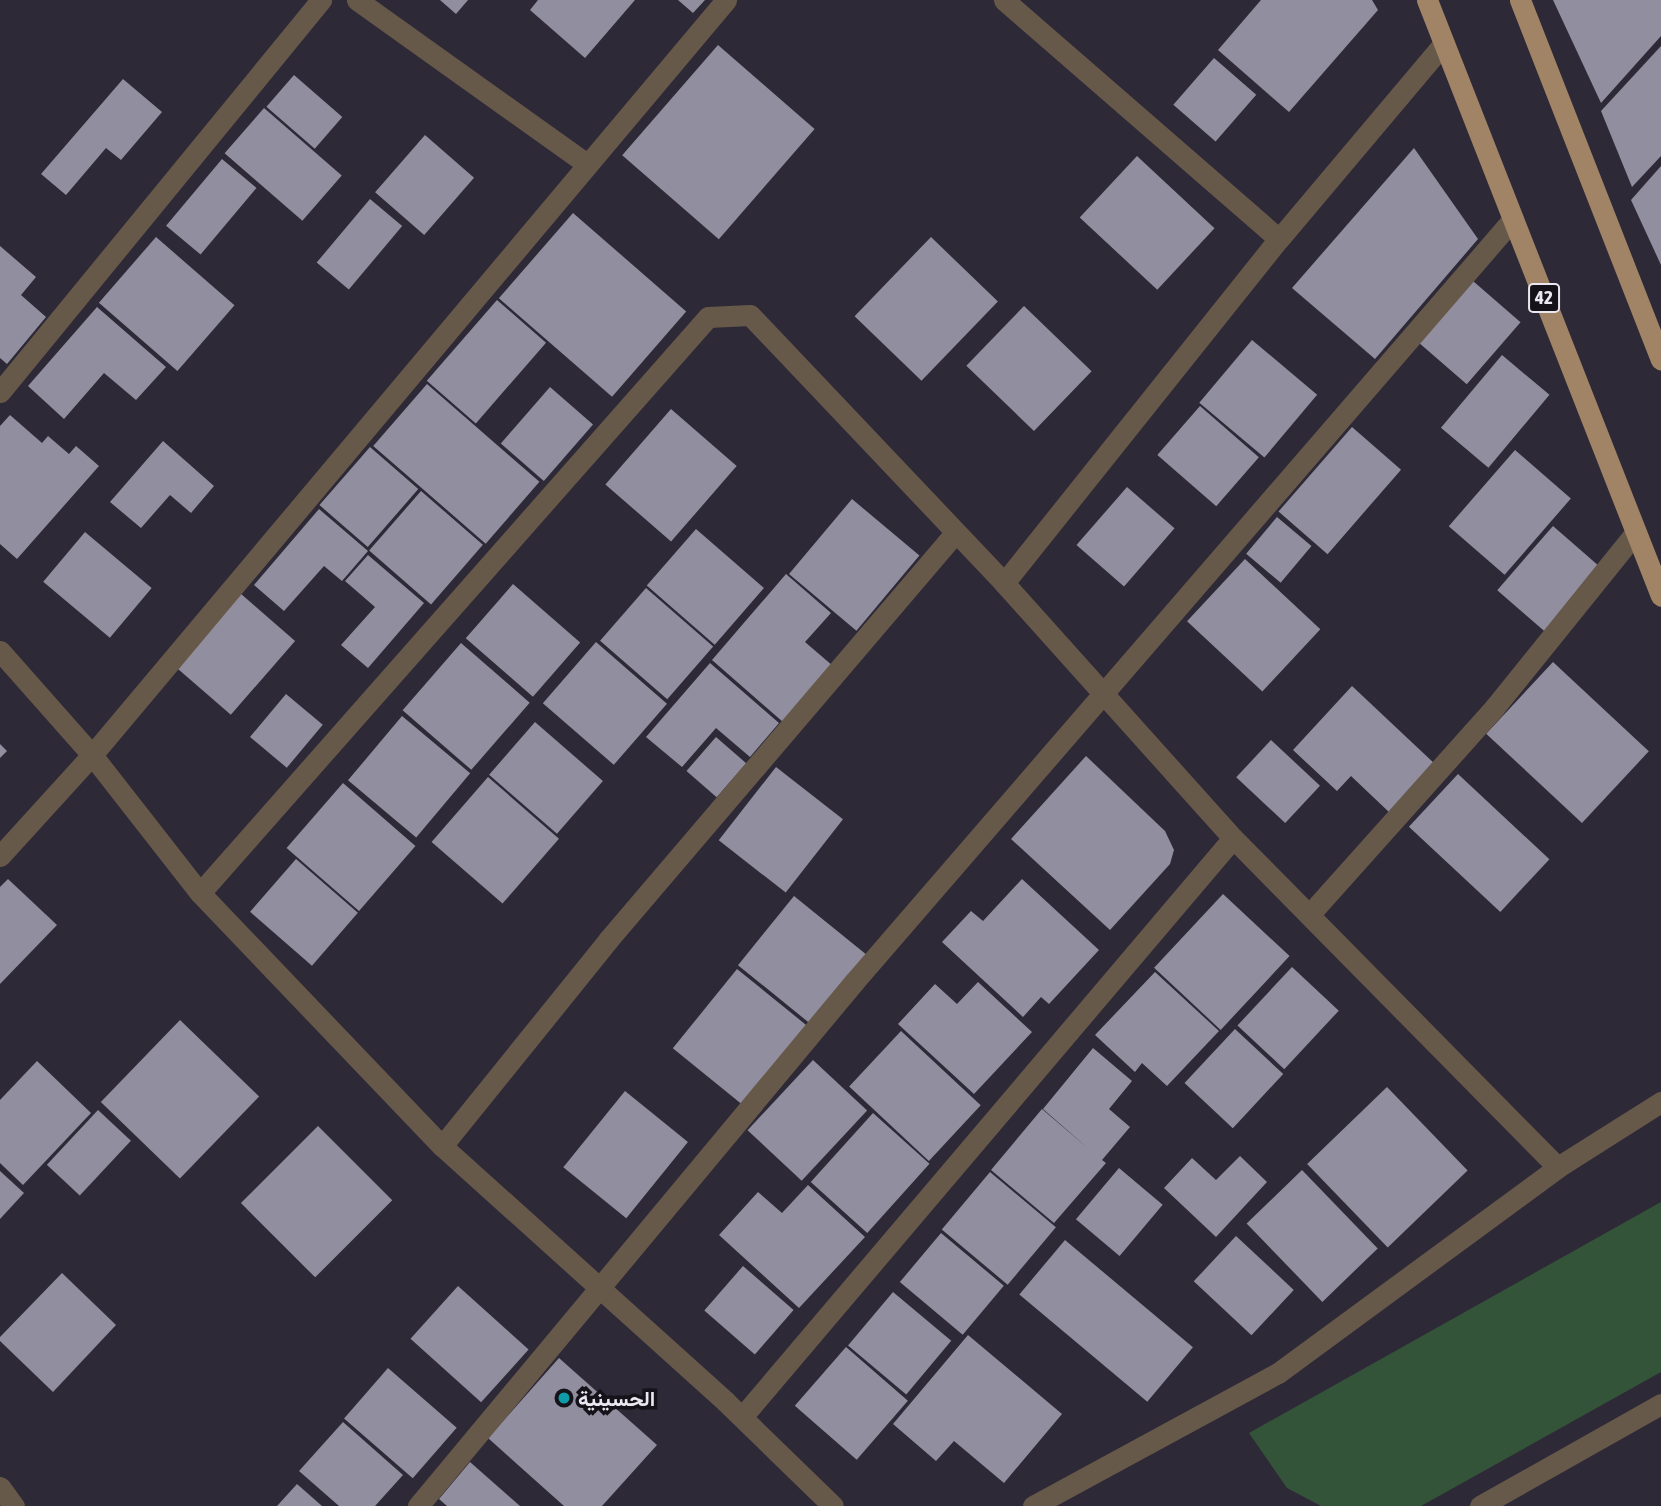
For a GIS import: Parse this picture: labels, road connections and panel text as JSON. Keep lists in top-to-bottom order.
{
  "streets": {
    "main road": ["42"]
  },
  "places": ["الحسينية"]
}
